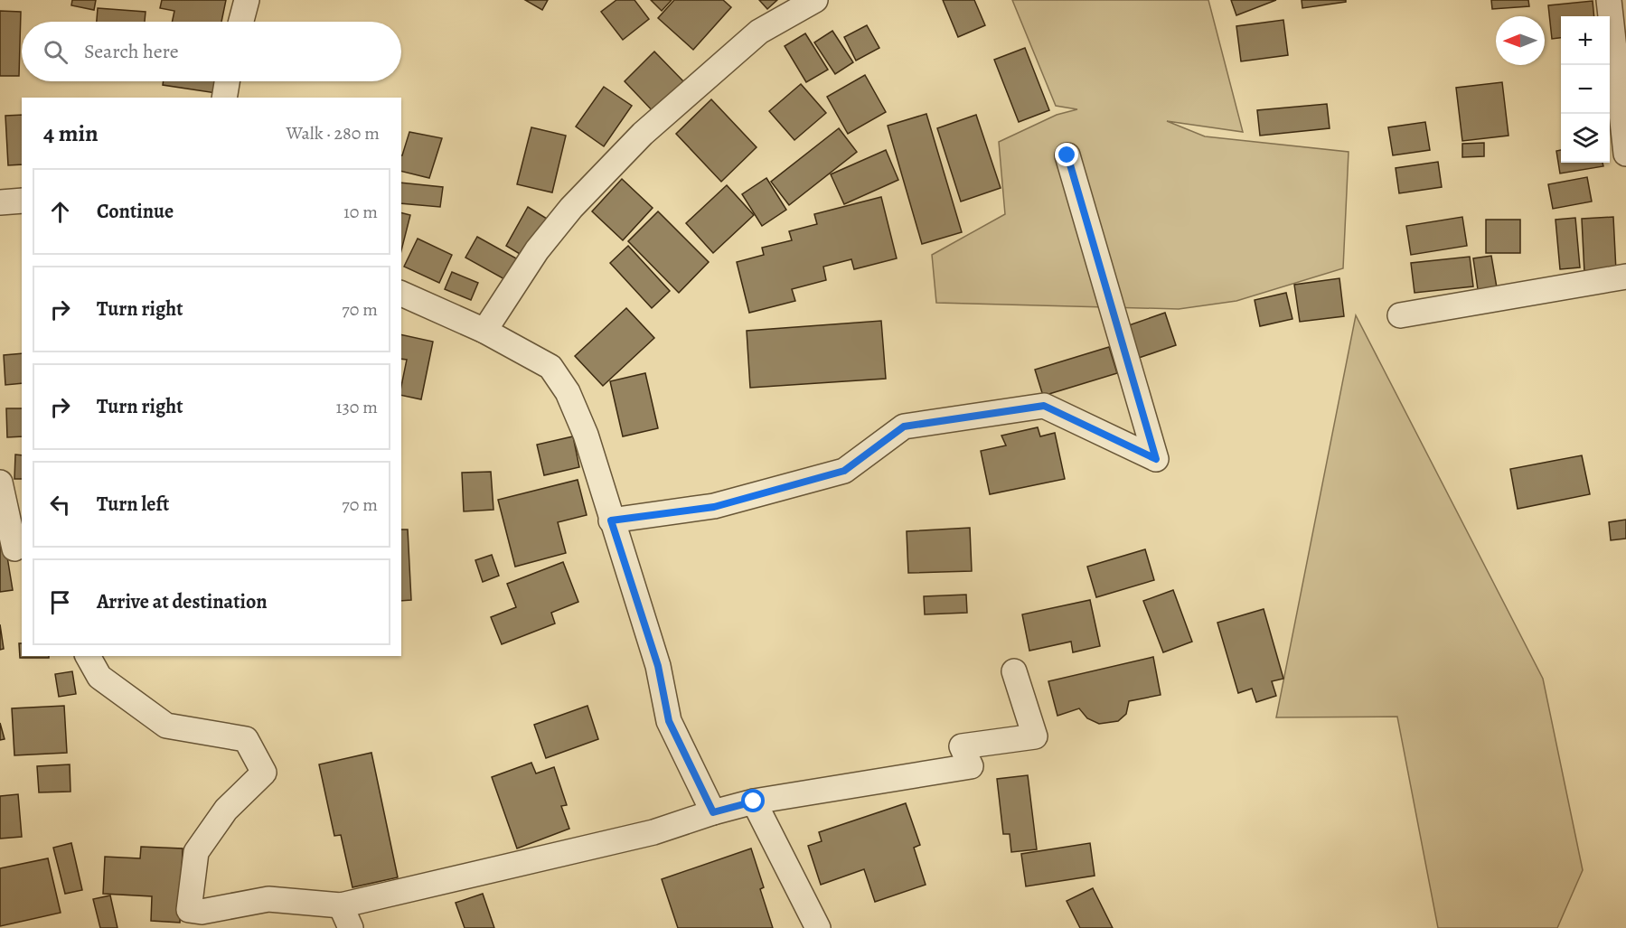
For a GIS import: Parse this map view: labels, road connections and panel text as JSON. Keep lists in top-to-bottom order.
{
  "north": "left",
  "page": {
    "map_buttons": ["+", "−"],
    "search": "Search here",
    "heading": ["4 min", "Walk · 280 m"],
    "list": [
      ["Continue", "10 m"],
      ["Turn right", "70 m"],
      ["Turn right", "130 m"],
      ["Turn left", "70 m"],
      "Arrive at destination"
    ]
  }
}
